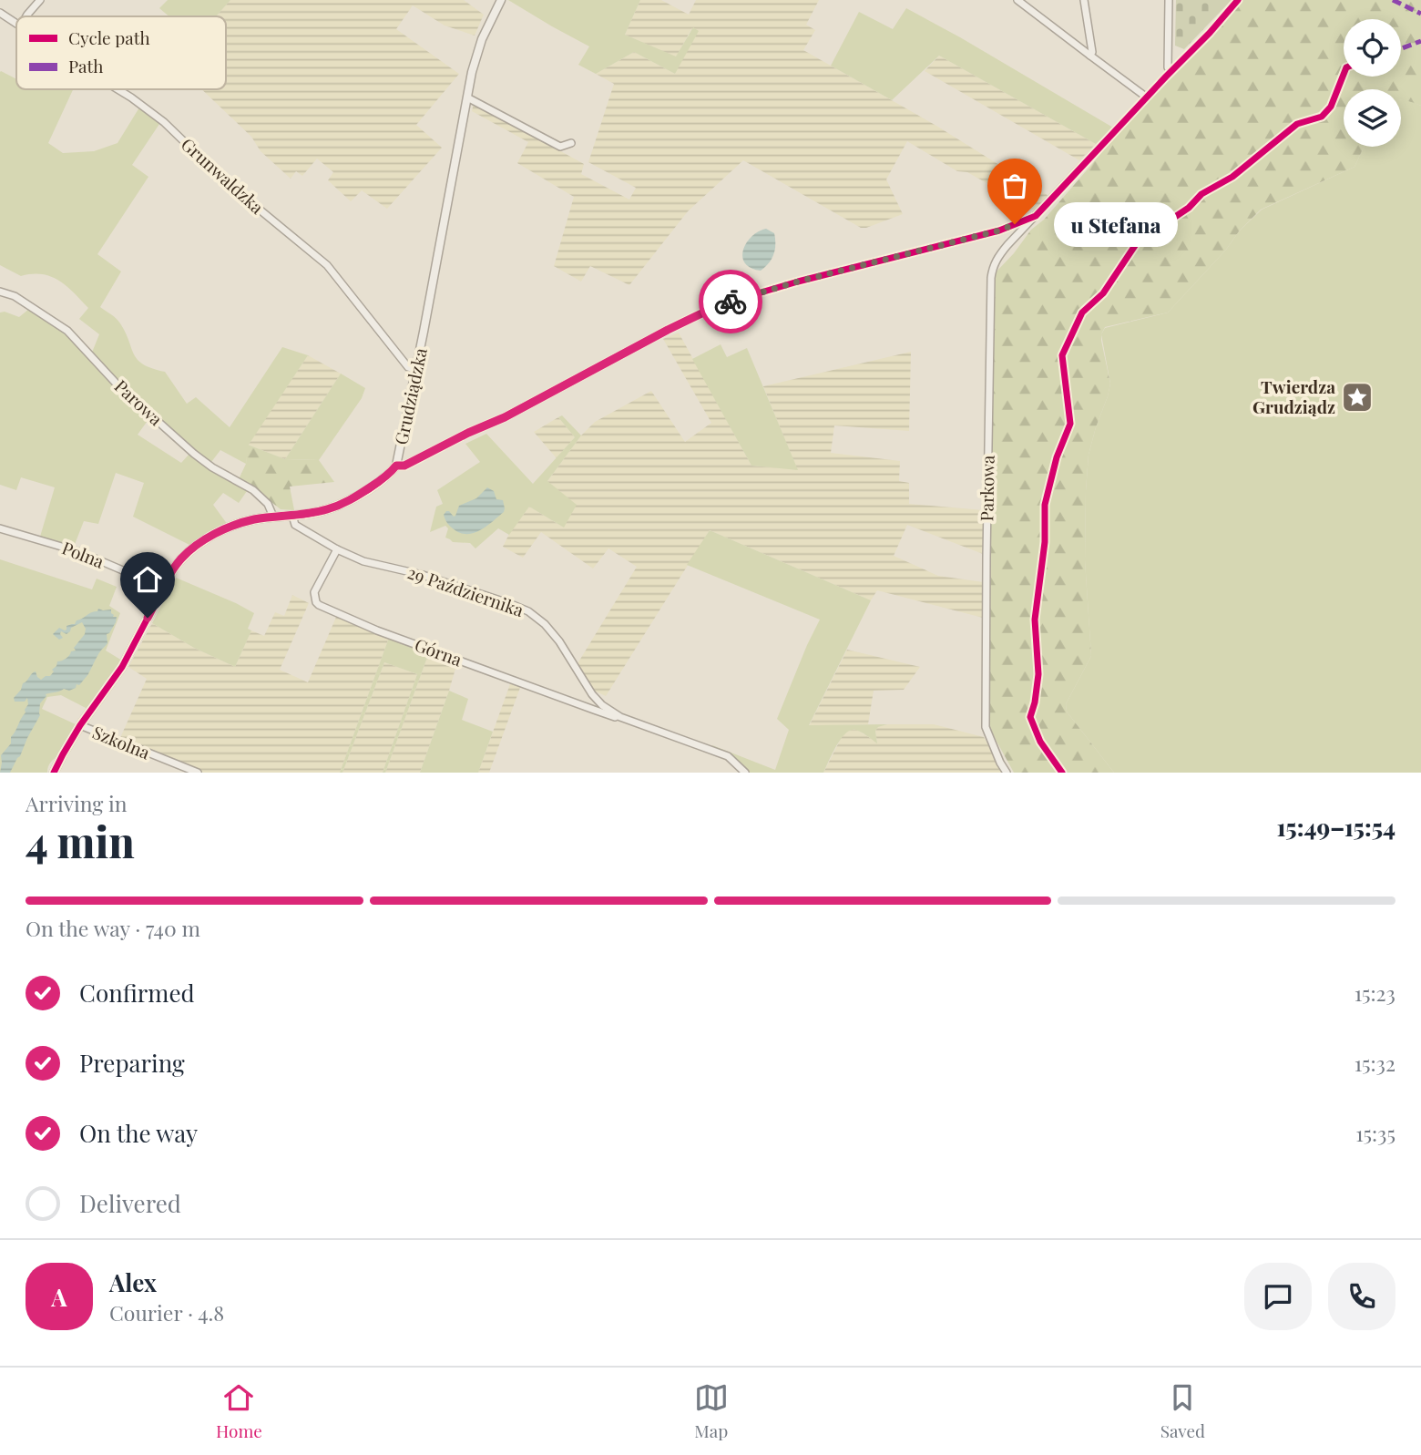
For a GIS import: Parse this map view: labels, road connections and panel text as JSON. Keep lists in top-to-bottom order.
{
  "streets": {
    "street": [
      "Grunwaldzka",
      "Grudziądzka",
      "Parowa",
      "Parkowa",
      "Polna",
      "29 Października",
      "Górna",
      "Szkolna"
    ]
  },
  "crossings": [
    ["Grunwaldzka", "Grudziądzka"],
    ["Grudziądzka", "Parowa"],
    ["Grudziądzka", "Polna"],
    ["Grudziądzka", "29 Października"],
    ["Grudziądzka", "Szkolna"],
    ["29 Października", "Górna"]
  ],
  "places": {
    "other": ["u Stefana"],
    "place": ["Twierdza Grudziądz"]
  },
  "legend": ["Cycle path", "Path"],
  "page": {
    "bubble": "u Stefana",
    "heading": ["4 min", "Arriving in", "15:49–15:54"],
    "panel": ["Alex", "Courier · 4.8"],
    "bar": "On the way · 740 m",
    "list": [
      ["Confirmed", "15:23"],
      ["Preparing", "15:32"],
      ["On the way", "15:35"],
      "Delivered"
    ],
    "round": "A",
    "tabs": ["Home", "Map", "Saved"]
  }
}
